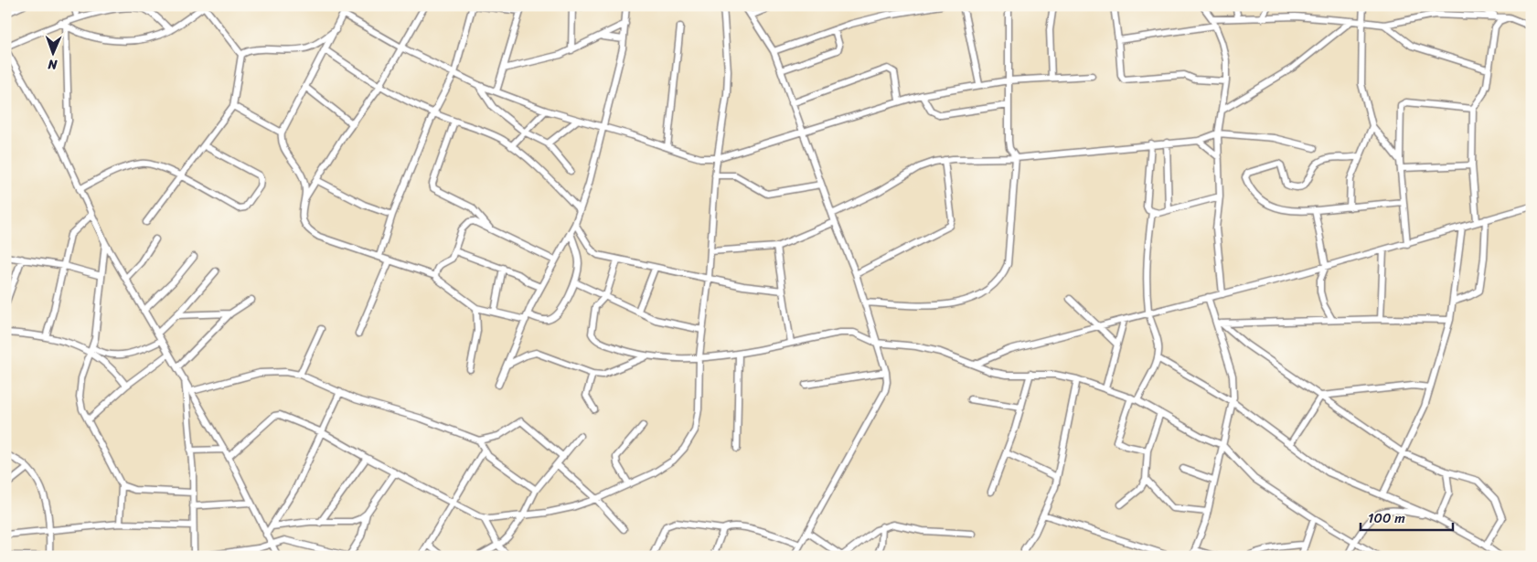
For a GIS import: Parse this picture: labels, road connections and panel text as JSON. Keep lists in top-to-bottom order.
{
  "scale_bar": "100 m",
  "north": "bottom"
}
